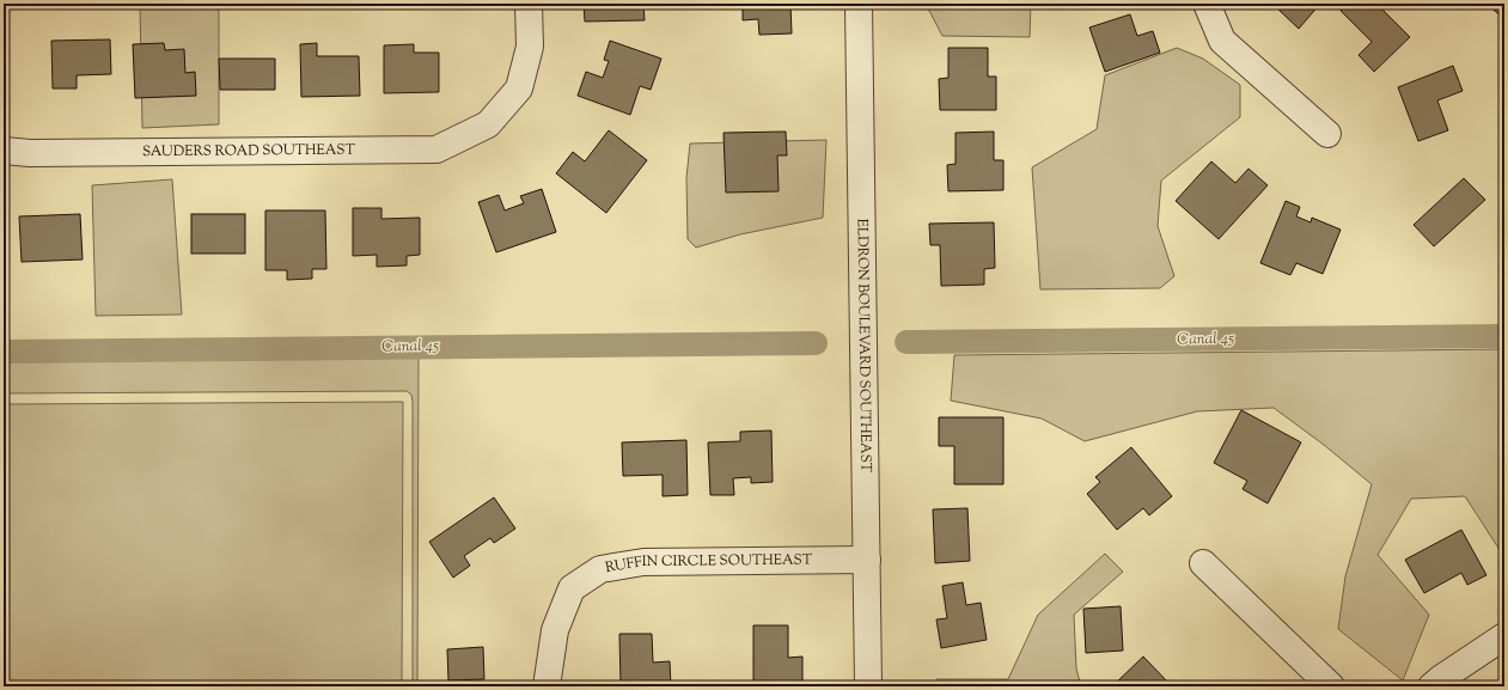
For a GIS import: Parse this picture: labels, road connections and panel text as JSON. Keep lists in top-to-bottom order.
{
  "streets": {
    "street": ["SAUDERS ROAD SOUTHEAST", "ELDRON BOULEVARD SOUTHEAST", "RUFFIN CIRCLE SOUTHEAST"]
  },
  "crossings": [
    ["ELDRON BOULEVARD SOUTHEAST", "RUFFIN CIRCLE SOUTHEAST"]
  ],
  "water": ["Canal 45"]
}
